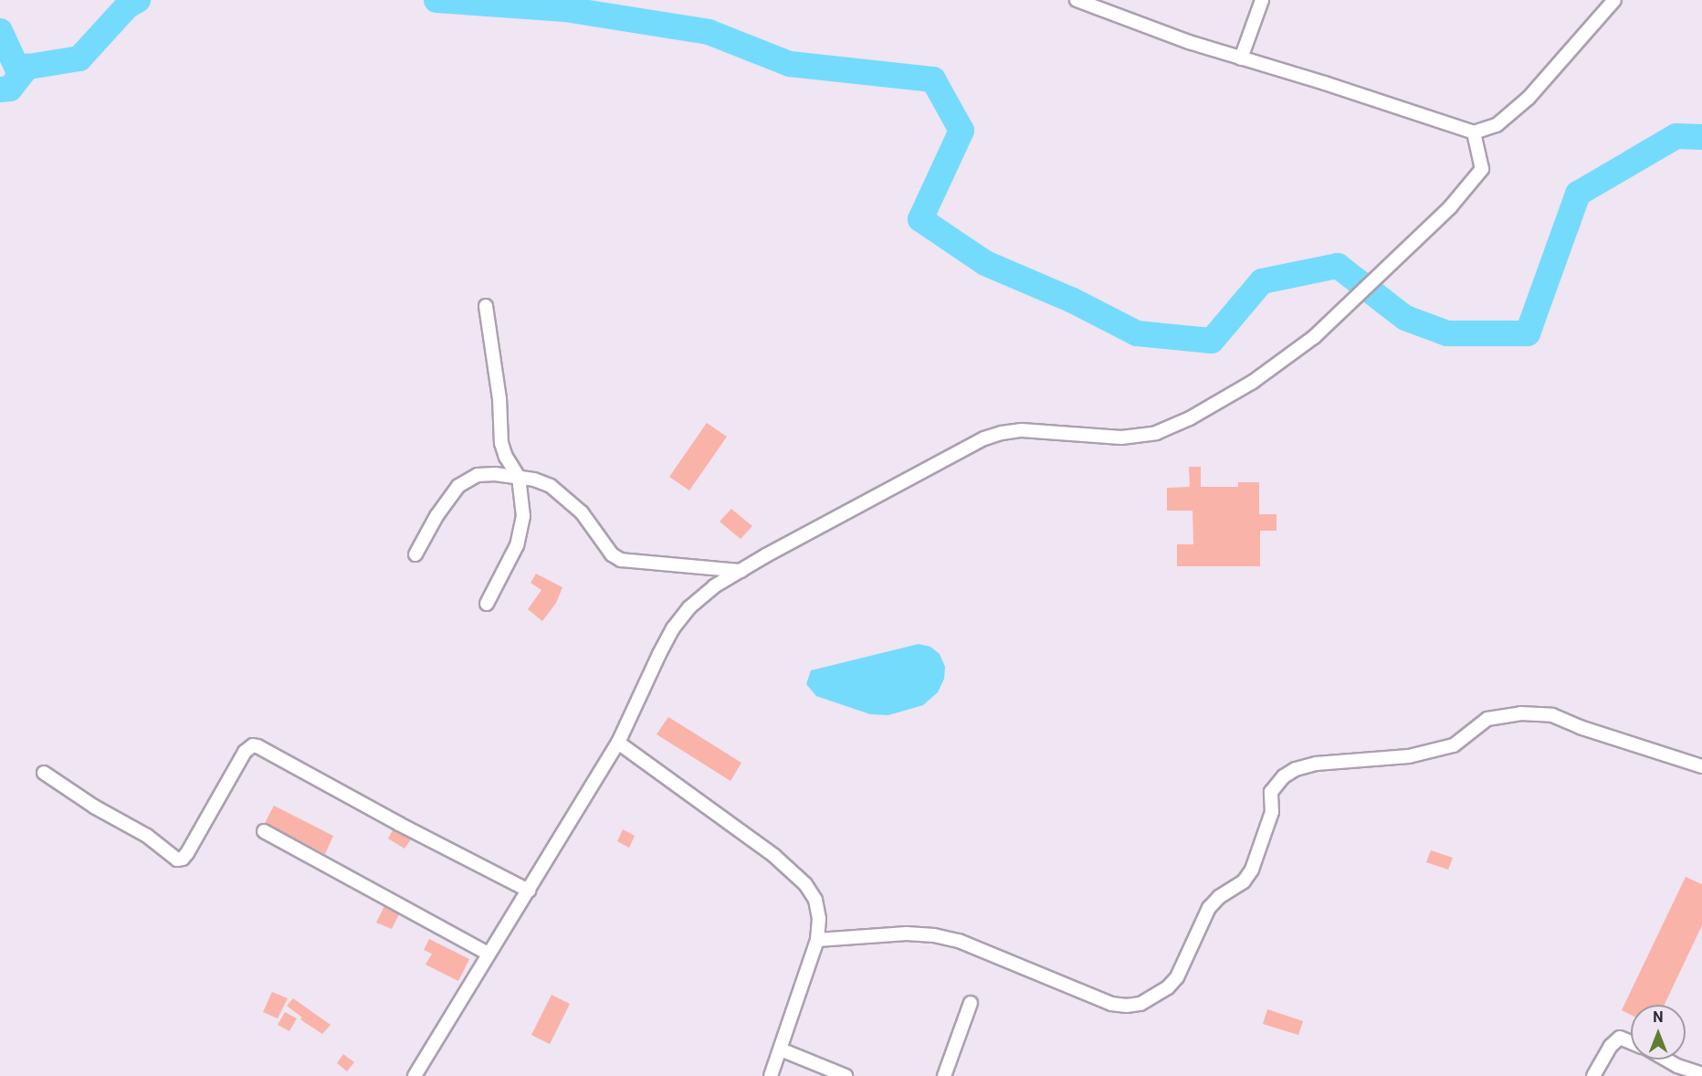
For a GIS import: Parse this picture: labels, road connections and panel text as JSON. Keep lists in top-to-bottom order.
{
  "north": "top"
}
